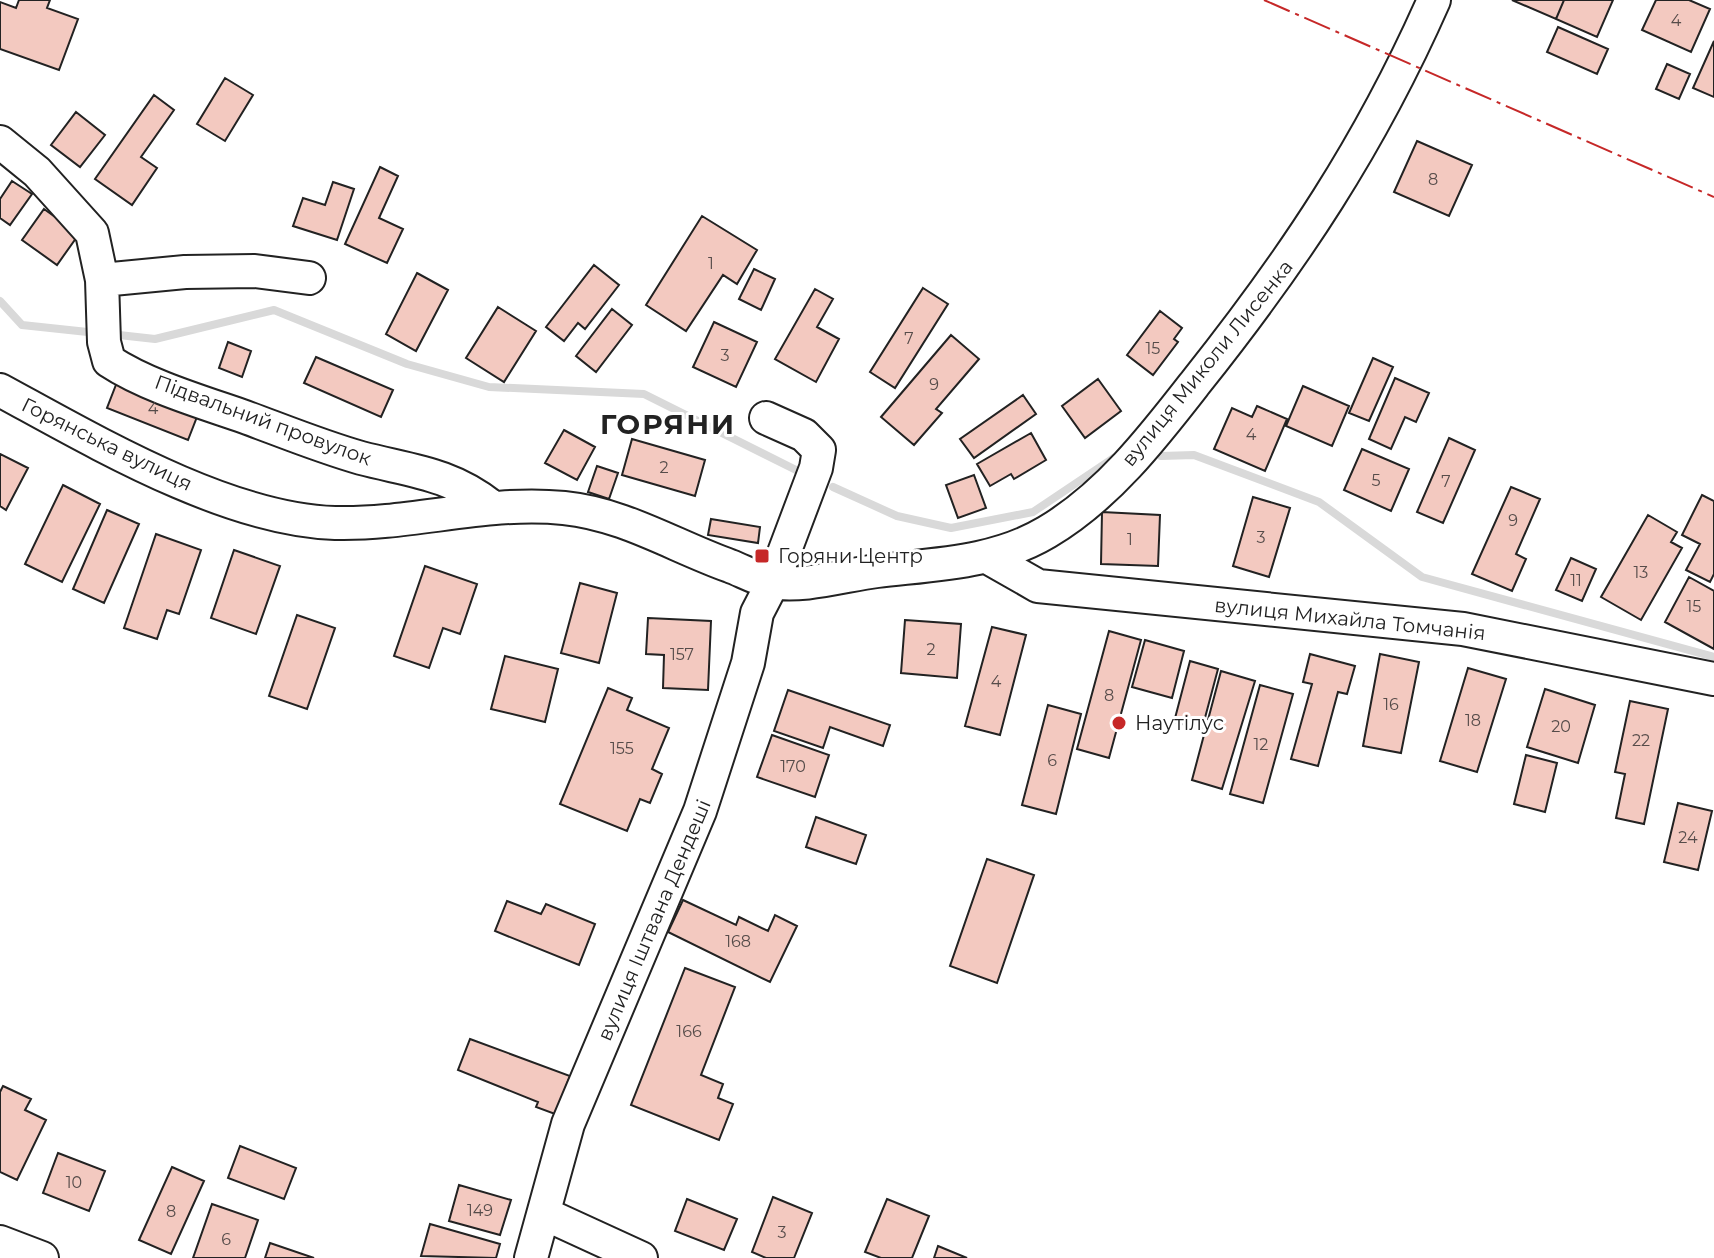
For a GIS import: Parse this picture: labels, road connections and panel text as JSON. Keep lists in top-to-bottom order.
{
  "streets": {
    "street": [
      "вулиця Миколи Лисенка",
      "Підвальний провулок",
      "Горянська вулиця",
      "вулиця Михайла Томчанія",
      "вулиця Іштвана Дендеші"
    ]
  },
  "crossings": [
    ["вулиця Миколи Лисенка", "Горянська вулиця"],
    ["вулиця Миколи Лисенка", "вулиця Михайла Томчанія"],
    ["вулиця Миколи Лисенка", "вулиця Іштвана Дендеші"],
    ["Підвальний провулок", "Горянська вулиця"],
    ["Горянська вулиця", "вулиця Іштвана Дендеші"]
  ],
  "districts": ["ГОРЯНИ"],
  "places": {
    "transit": ["Горяни Центр"],
    "other": ["Наутілус"]
  },
  "house_numbers": [
    "4",
    "8",
    "1",
    "7",
    "15",
    "3",
    "9",
    "4",
    "4",
    "2",
    "5",
    "7",
    "9",
    "3",
    "1",
    "13",
    "11",
    "15",
    "2",
    "157",
    "4",
    "8",
    "16",
    "18",
    "20",
    "22",
    "12",
    "155",
    "6",
    "170",
    "24",
    "168",
    "166",
    "10",
    "149",
    "8",
    "3",
    "6"
  ]
}
